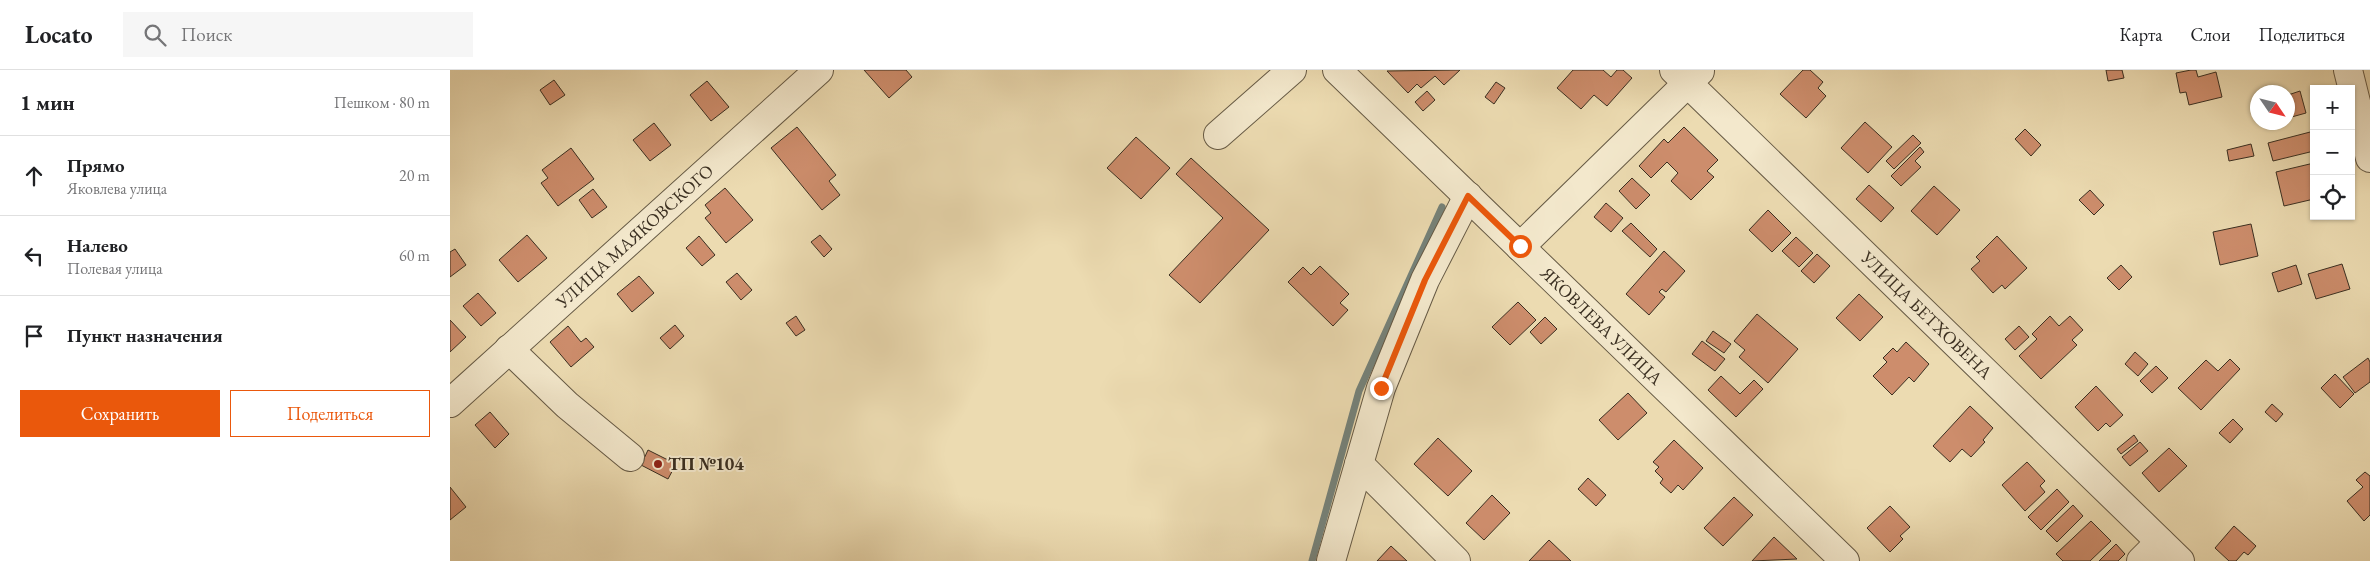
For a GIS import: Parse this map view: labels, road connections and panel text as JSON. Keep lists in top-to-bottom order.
{
  "streets": {
    "street": ["УЛИЦА МАЯКОВСКОГО", "УЛИЦА БЕТХОВЕНА", "ЯКОВЛЕВА УЛИЦА"]
  },
  "places": ["ТП №104"],
  "north": "bottom right",
  "page": {
    "header": "Locato",
    "search": "Поиск",
    "nav": ["Карта", "Слои", "Поделиться"],
    "heading": ["1 мин", "Пешком · 80 m"],
    "map_buttons": ["+", "−"],
    "list": [
      ["Прямо", "Яковлева улица", "20 m"],
      ["Налево", "Полевая улица", "60 m"],
      "Пункт назначения"
    ],
    "buttons": ["Сохранить", "Поделиться"]
  }
}
